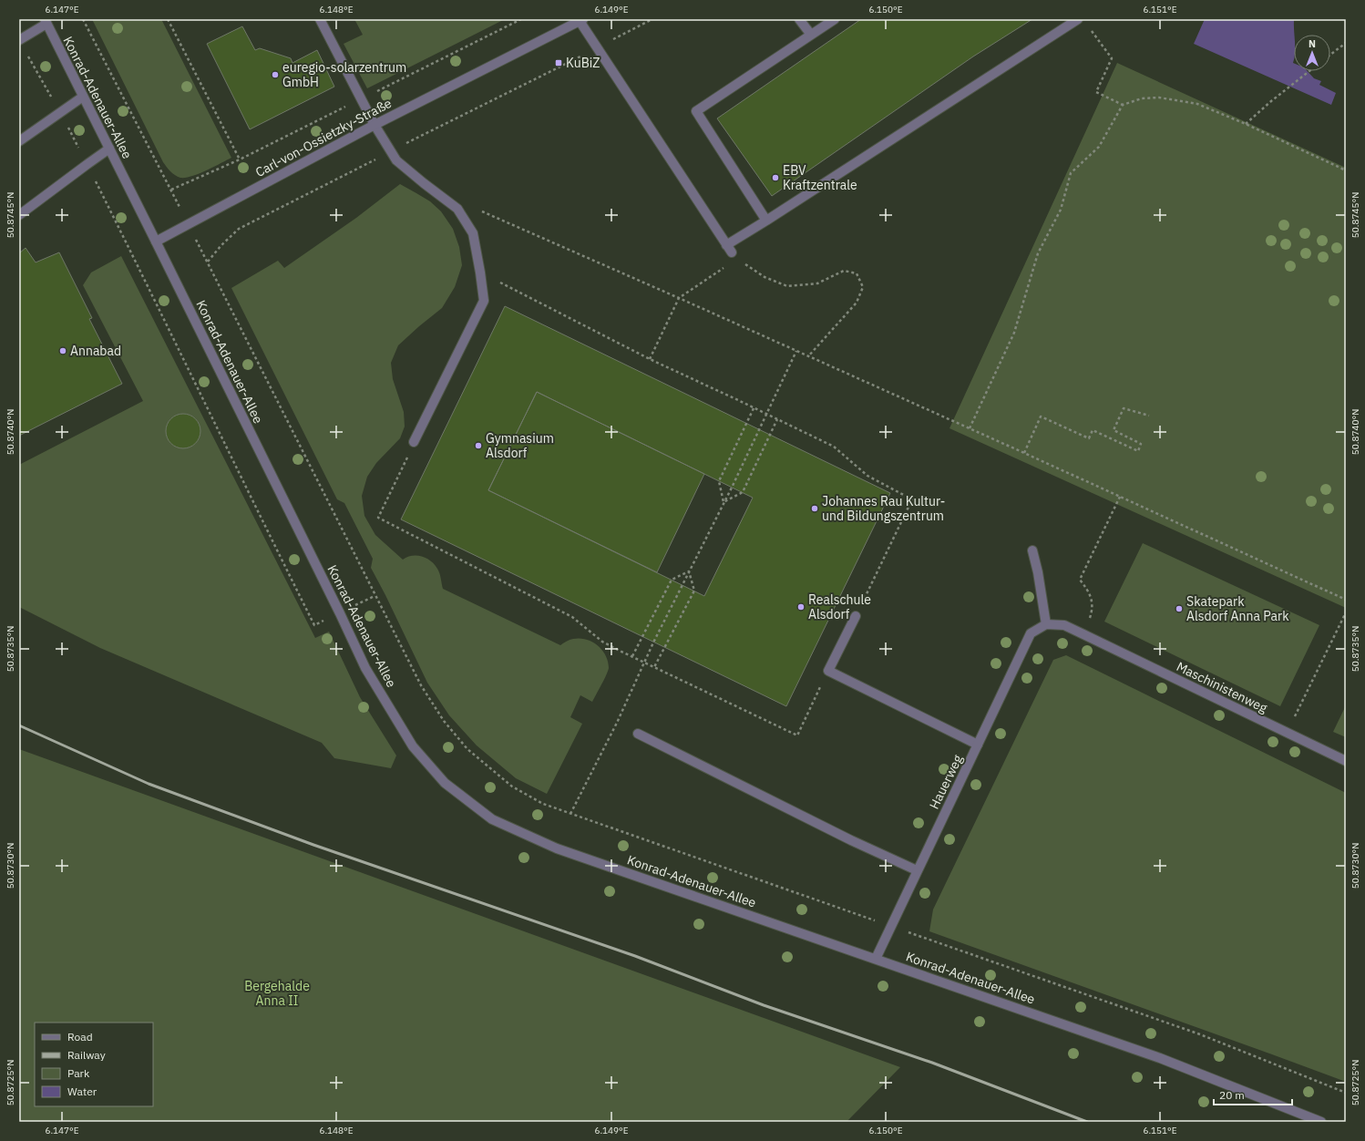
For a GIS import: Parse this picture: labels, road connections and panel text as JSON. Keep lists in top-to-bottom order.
{
  "streets": {
    "street": [
      "Konrad-Adenauer-Allee",
      "Carl-von-Ossietzky-Straße",
      "Maschinistenweg",
      "Hauerweg"
    ]
  },
  "crossings": [
    ["Konrad-Adenauer-Allee", "Carl-von-Ossietzky-Straße"],
    ["Konrad-Adenauer-Allee", "Hauerweg"],
    ["Maschinistenweg", "Hauerweg"]
  ],
  "parks": ["Bergehalde Anna II"],
  "places": {
    "transit": ["KuBiZ"],
    "other": [
      "euregio-solarzentrum GmbH",
      "EBV Kraftzentrale",
      "Annabad",
      "Gymnasium Alsdorf",
      "Johannes Rau Kultur- und Bildungszentrum",
      "Realschule Alsdorf",
      "Skatepark Alsdorf Anna Park"
    ]
  },
  "legend": [
    "Road",
    "Railway",
    "Park",
    "Water"
  ],
  "scale_bar": "20 m",
  "north": "top",
  "coordinates": [
    "6.147°E",
    "6.148°E",
    "6.149°E",
    "6.150°E",
    "6.151°E",
    "50.8745°N",
    "50.8740°N",
    "50.8735°N",
    "50.8730°N",
    "50.8725°N"
  ]
}
